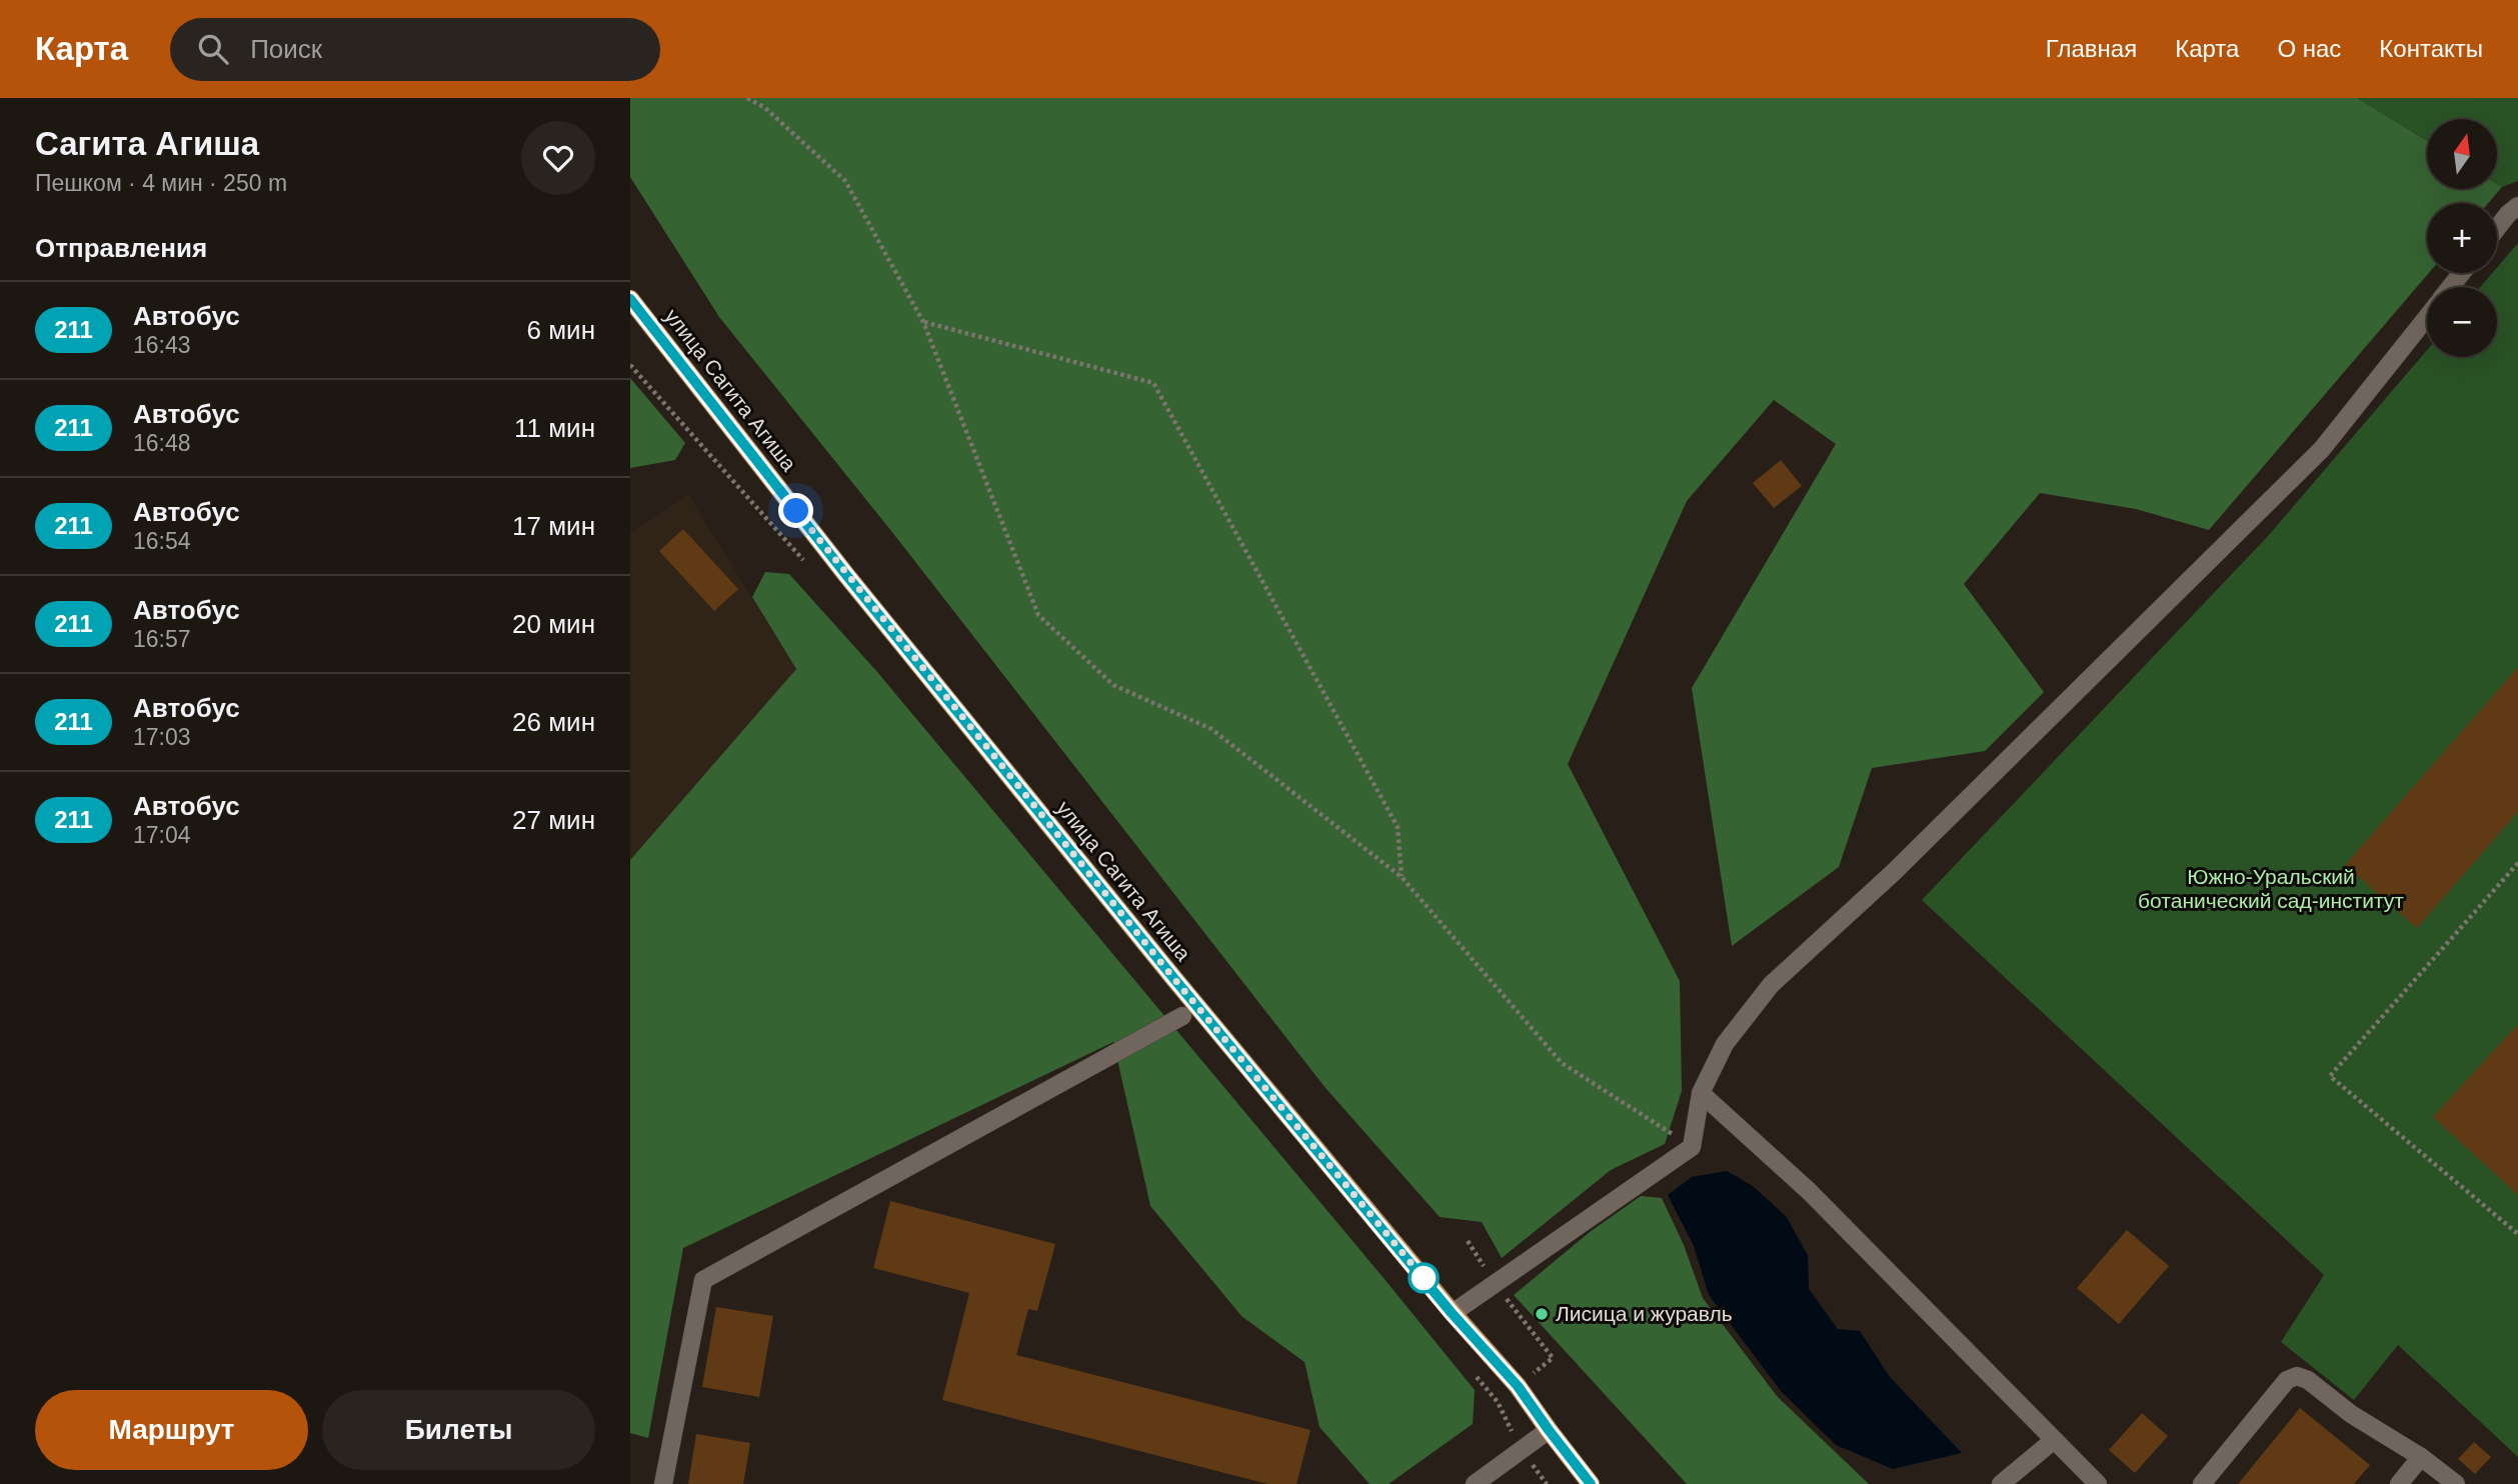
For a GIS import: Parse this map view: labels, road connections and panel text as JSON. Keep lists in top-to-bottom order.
{
  "streets": {
    "main road": ["улица Сагита Агиша"]
  },
  "parks": ["Южно-Уральский ботанический сад-институт"],
  "places": ["Лисица и журавль"],
  "lines": ["bus line 211"],
  "north": "top",
  "page": {
    "header": "Карта",
    "search": "Поиск",
    "nav": [
      "Главная",
      "Карта",
      "О нас",
      "Контакты"
    ],
    "heading": [
      ["Сагита Агиша", "Пешком · 4 мин · 250 m"],
      "Отправления"
    ],
    "map_buttons": ["+", "−"],
    "list": [
      {
        "mark": "211",
        "name": "Автобус",
        "note": "16:43",
        "value": "6 мин"
      },
      {
        "mark": "211",
        "name": "Автобус",
        "note": "16:48",
        "value": "11 мин"
      },
      {
        "mark": "211",
        "name": "Автобус",
        "note": "16:54",
        "value": "17 мин"
      },
      {
        "mark": "211",
        "name": "Автобус",
        "note": "16:57",
        "value": "20 мин"
      },
      {
        "mark": "211",
        "name": "Автобус",
        "note": "17:03",
        "value": "26 мин"
      },
      {
        "mark": "211",
        "name": "Автобус",
        "note": "17:04",
        "value": "27 мин"
      }
    ],
    "buttons": ["Маршрут", "Билеты"]
  }
}
